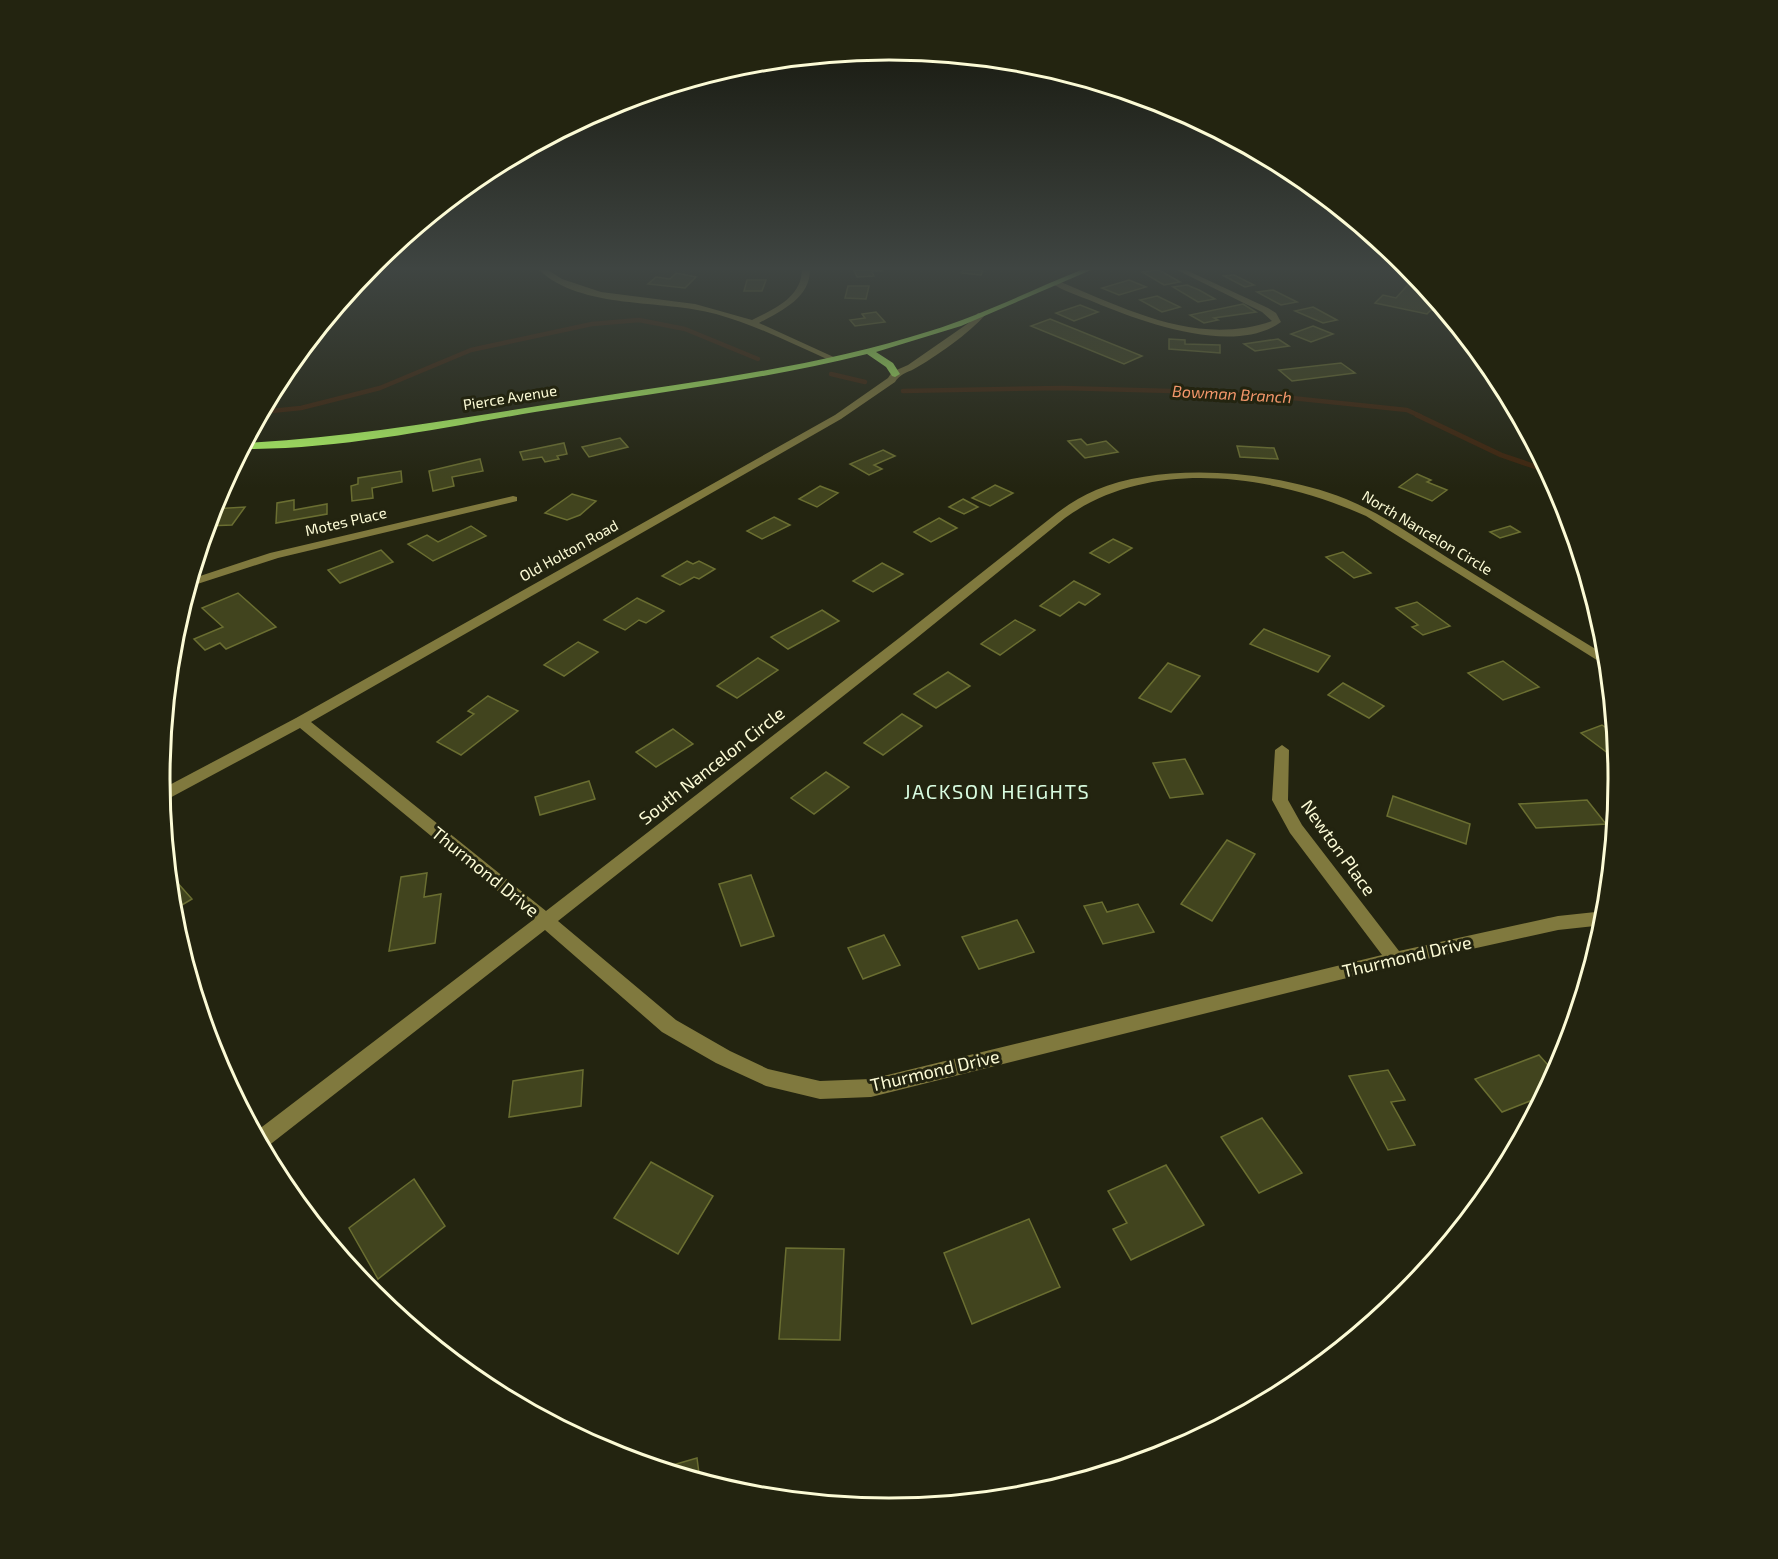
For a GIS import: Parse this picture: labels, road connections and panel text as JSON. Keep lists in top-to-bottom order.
{
  "streets": {
    "main road": ["Pierce Avenue"],
    "street": [
      "Motes Place",
      "North Nancelon Circle",
      "Old Holton Road",
      "South Nancelon Circle",
      "Newton Place",
      "Thurmond Drive"
    ]
  },
  "crossings": [
    ["North Nancelon Circle", "South Nancelon Circle"],
    ["Old Holton Road", "Thurmond Drive"],
    ["South Nancelon Circle", "Thurmond Drive"],
    ["Newton Place", "Thurmond Drive"]
  ],
  "districts": ["JACKSON HEIGHTS"],
  "water": ["Bowman Branch"]
}
